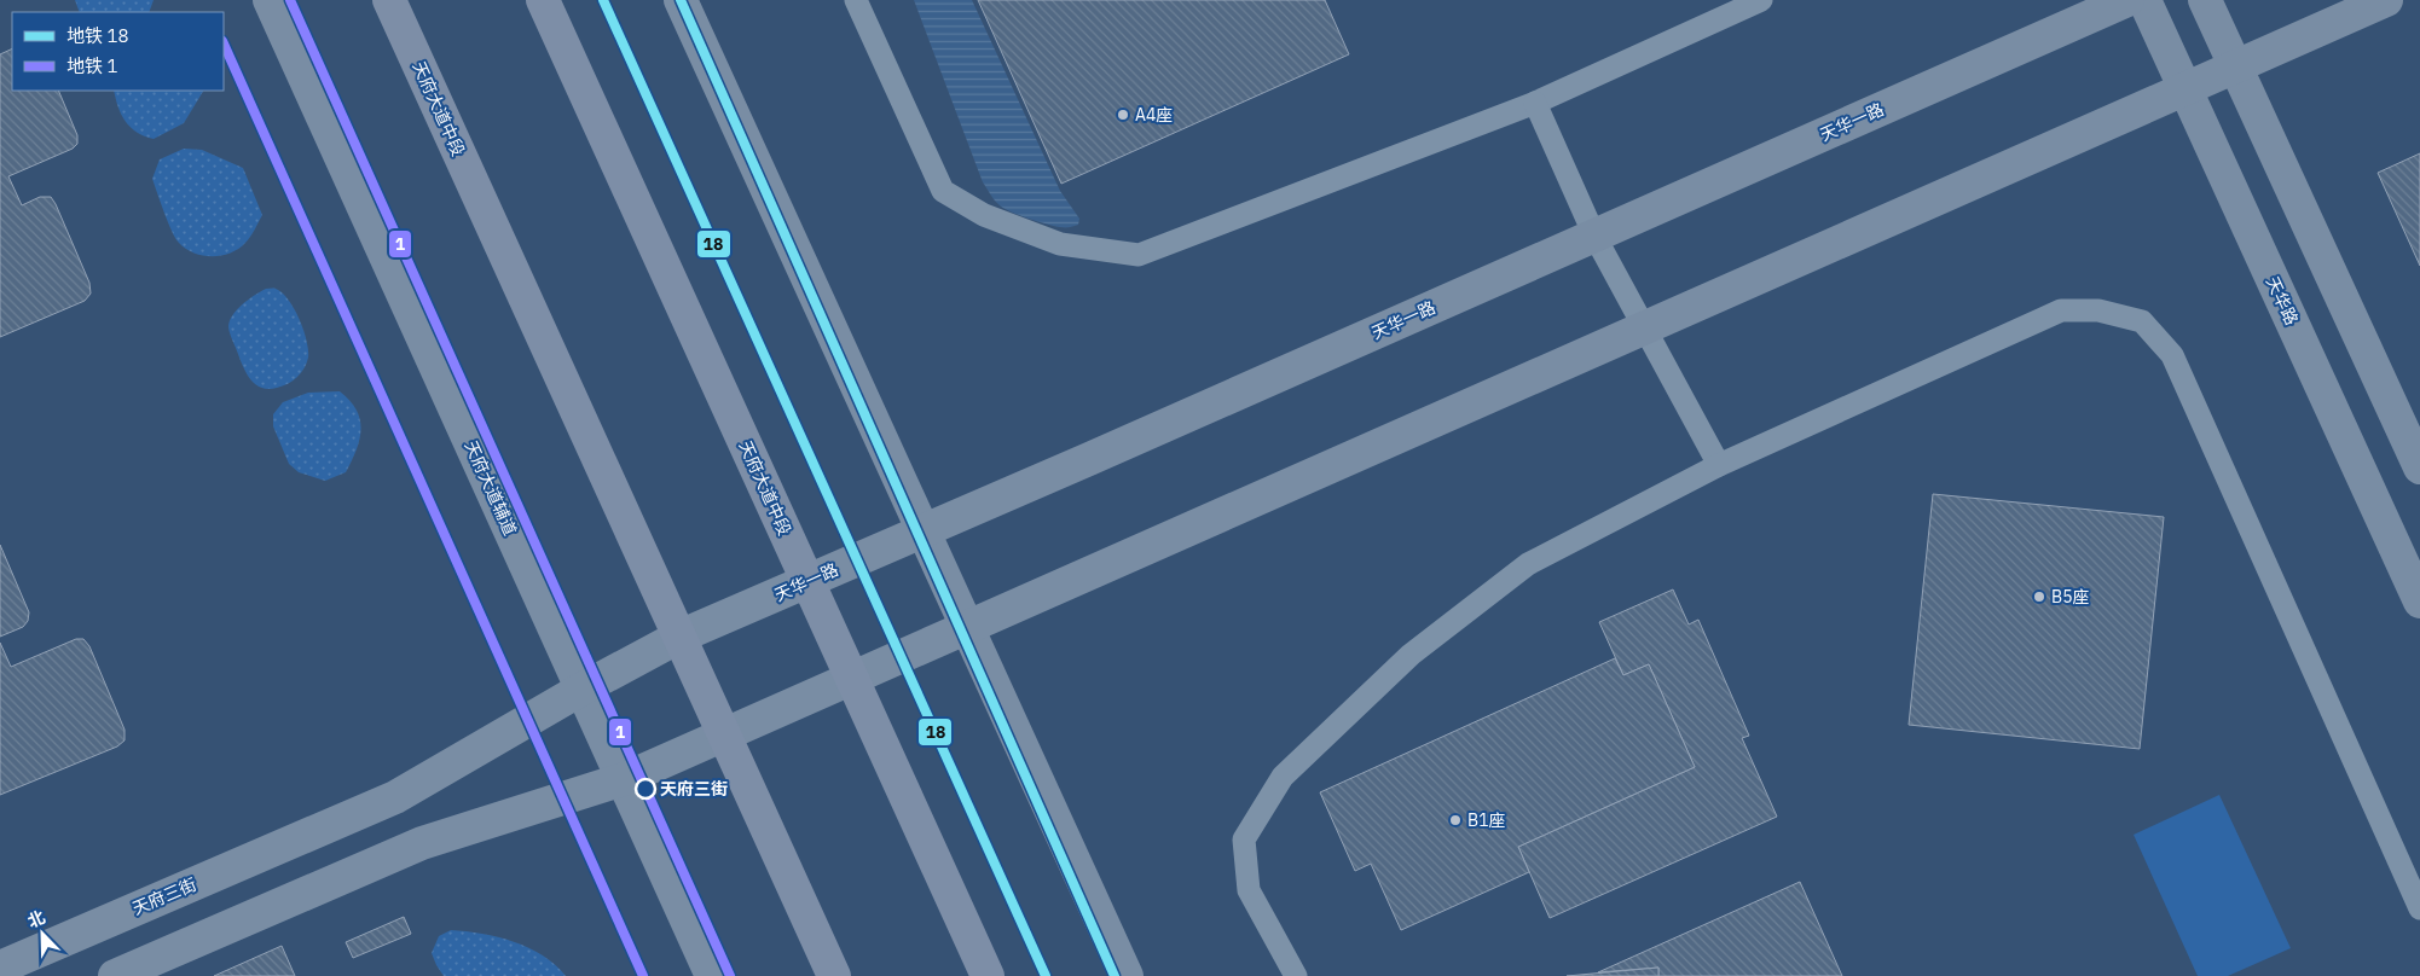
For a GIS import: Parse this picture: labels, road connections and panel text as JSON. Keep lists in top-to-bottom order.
{
  "streets": {
    "main road": ["天府大道中段"],
    "street": [
      "天华一路",
      "天华路",
      "天府大道辅道",
      "天府三街"
    ]
  },
  "crossings": [
    ["天府大道中段", "天华一路"],
    ["天府大道中段", "天府三街"],
    ["天华一路", "天府三街"],
    ["天府大道辅道", "天府三街"]
  ],
  "places": [
    "A4座",
    "B5座",
    "天府三街",
    "B1座"
  ],
  "lines": ["metro line 18", "metro line 1"],
  "legend": ["地铁 18", "地铁 1"],
  "north": "top left"
}
